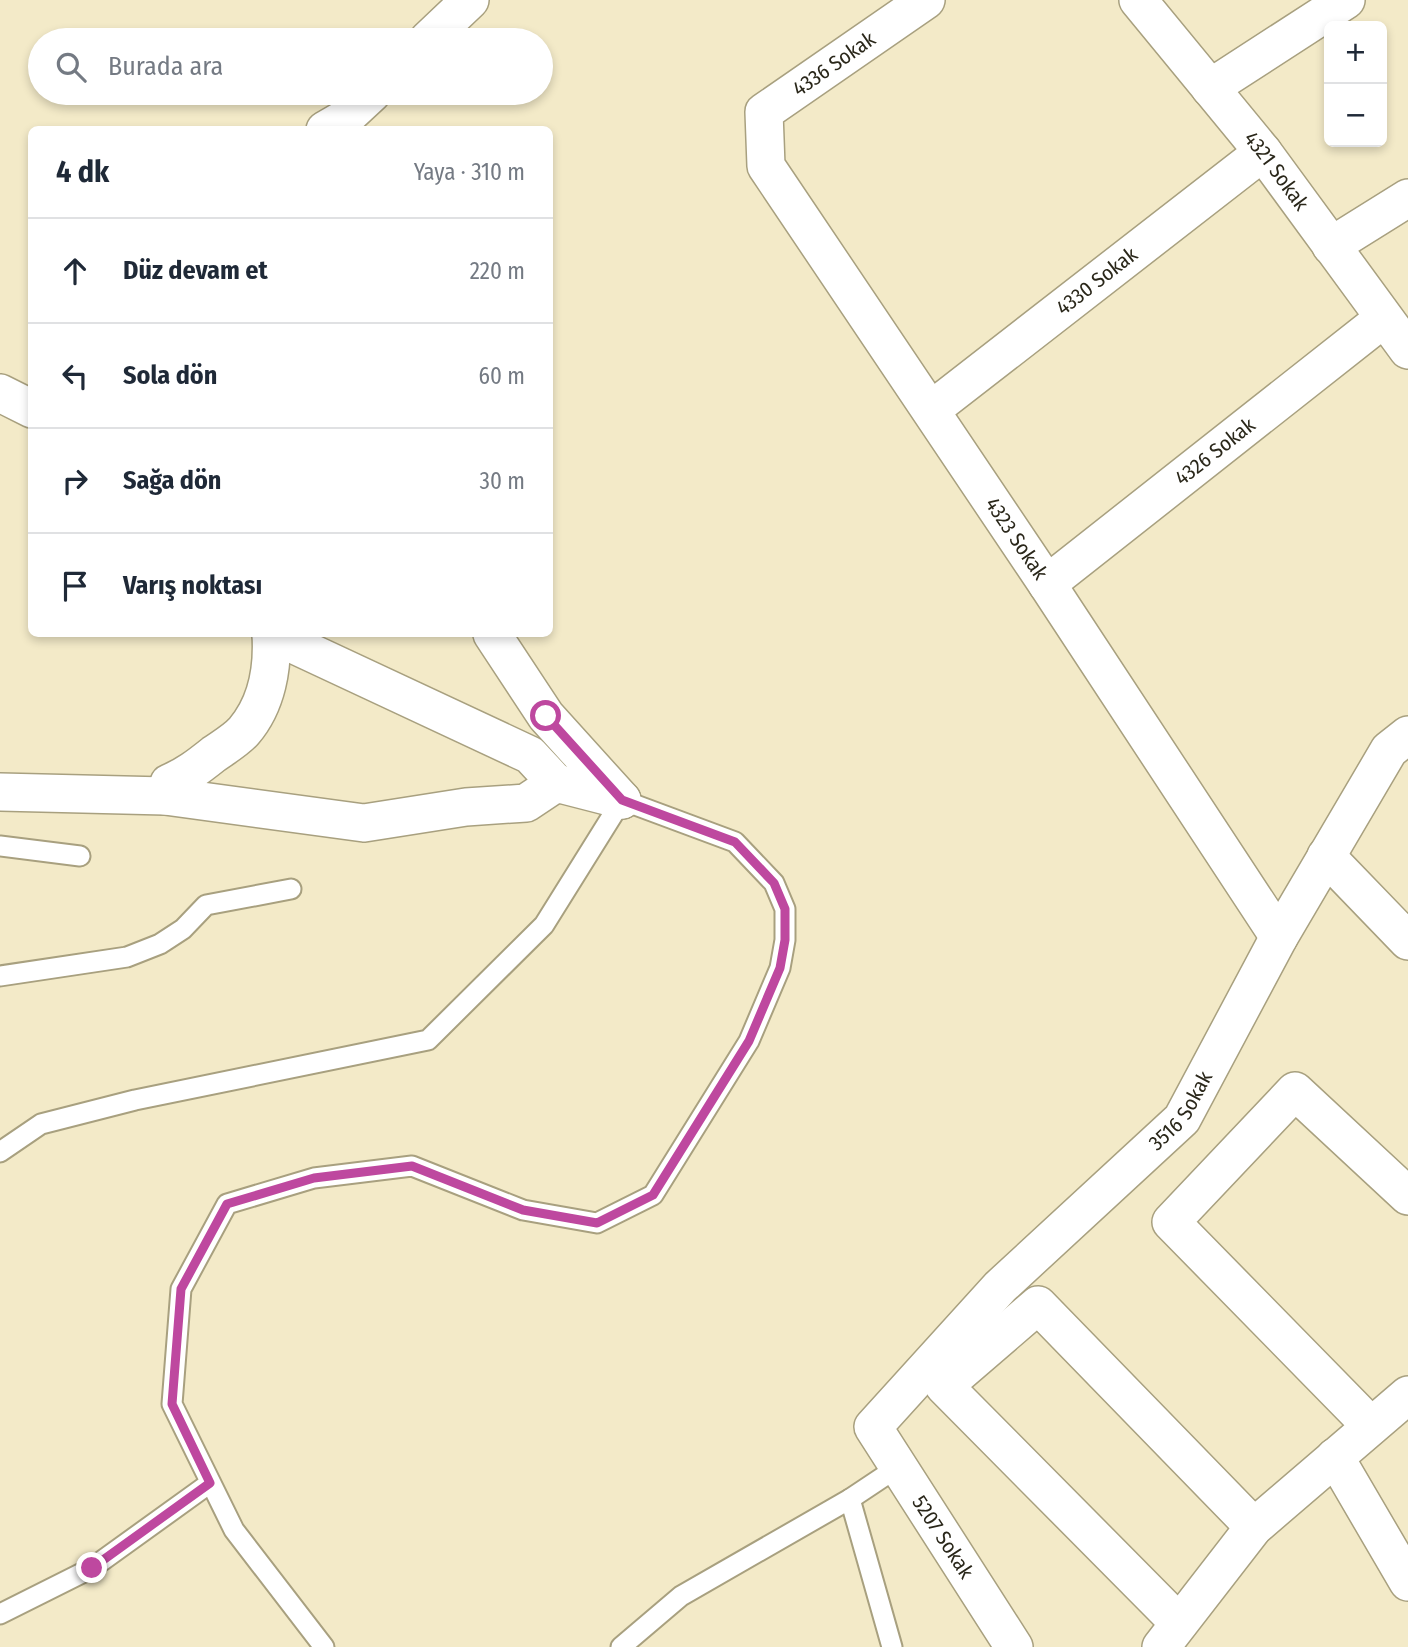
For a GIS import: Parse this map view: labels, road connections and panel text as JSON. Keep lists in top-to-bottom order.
{
  "streets": {
    "street": [
      "4336 Sokak",
      "4321 Sokak",
      "4330 Sokak",
      "4326 Sokak",
      "4323 Sokak",
      "3516 Sokak",
      "5207 Sokak"
    ]
  },
  "crossings": [
    ["4336 Sokak", "4323 Sokak"],
    ["4321 Sokak", "4330 Sokak"],
    ["4321 Sokak", "4326 Sokak"],
    ["4330 Sokak", "4323 Sokak"],
    ["4326 Sokak", "4323 Sokak"],
    ["4323 Sokak", "3516 Sokak"],
    ["3516 Sokak", "5207 Sokak"]
  ],
  "page": {
    "map_buttons": ["+", "−"],
    "search": "Burada ara",
    "heading": ["4 dk", "Yaya · 310 m"],
    "list": [
      ["Düz devam et", "220 m"],
      ["Sola dön", "60 m"],
      ["Sağa dön", "30 m"],
      "Varış noktası"
    ]
  }
}
